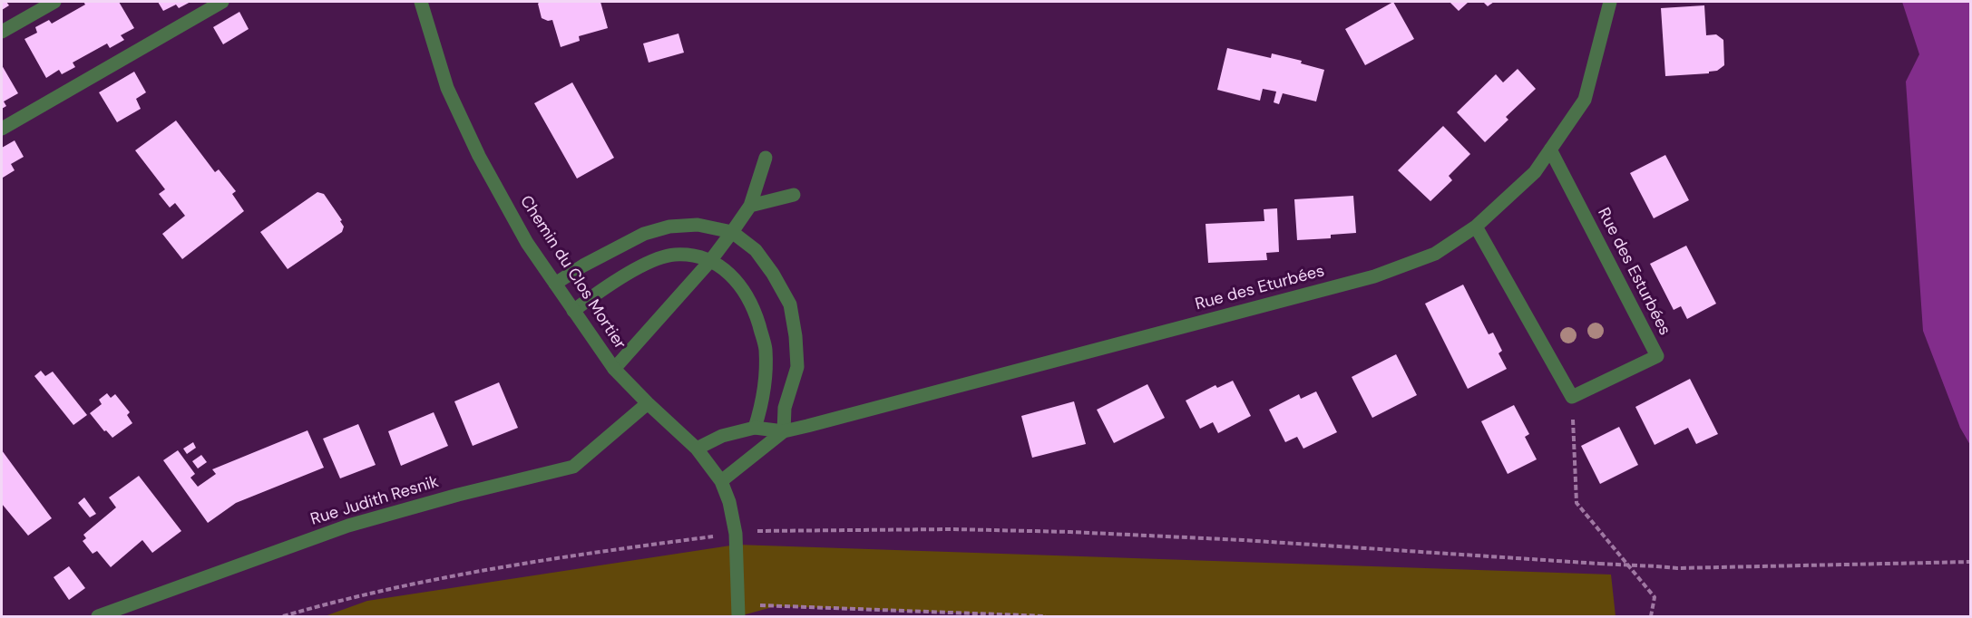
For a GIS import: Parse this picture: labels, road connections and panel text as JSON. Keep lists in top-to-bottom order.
{
  "streets": {
    "street": [
      "Rue des Esturbées",
      "Chemin du Clos Mortier",
      "Rue des Eturbées",
      "Rue Judith Resnik"
    ]
  },
  "crossings": [
    ["Rue des Esturbées", "Rue des Eturbées"],
    ["Chemin du Clos Mortier", "Rue des Eturbées"],
    ["Chemin du Clos Mortier", "Rue Judith Resnik"]
  ]
}
